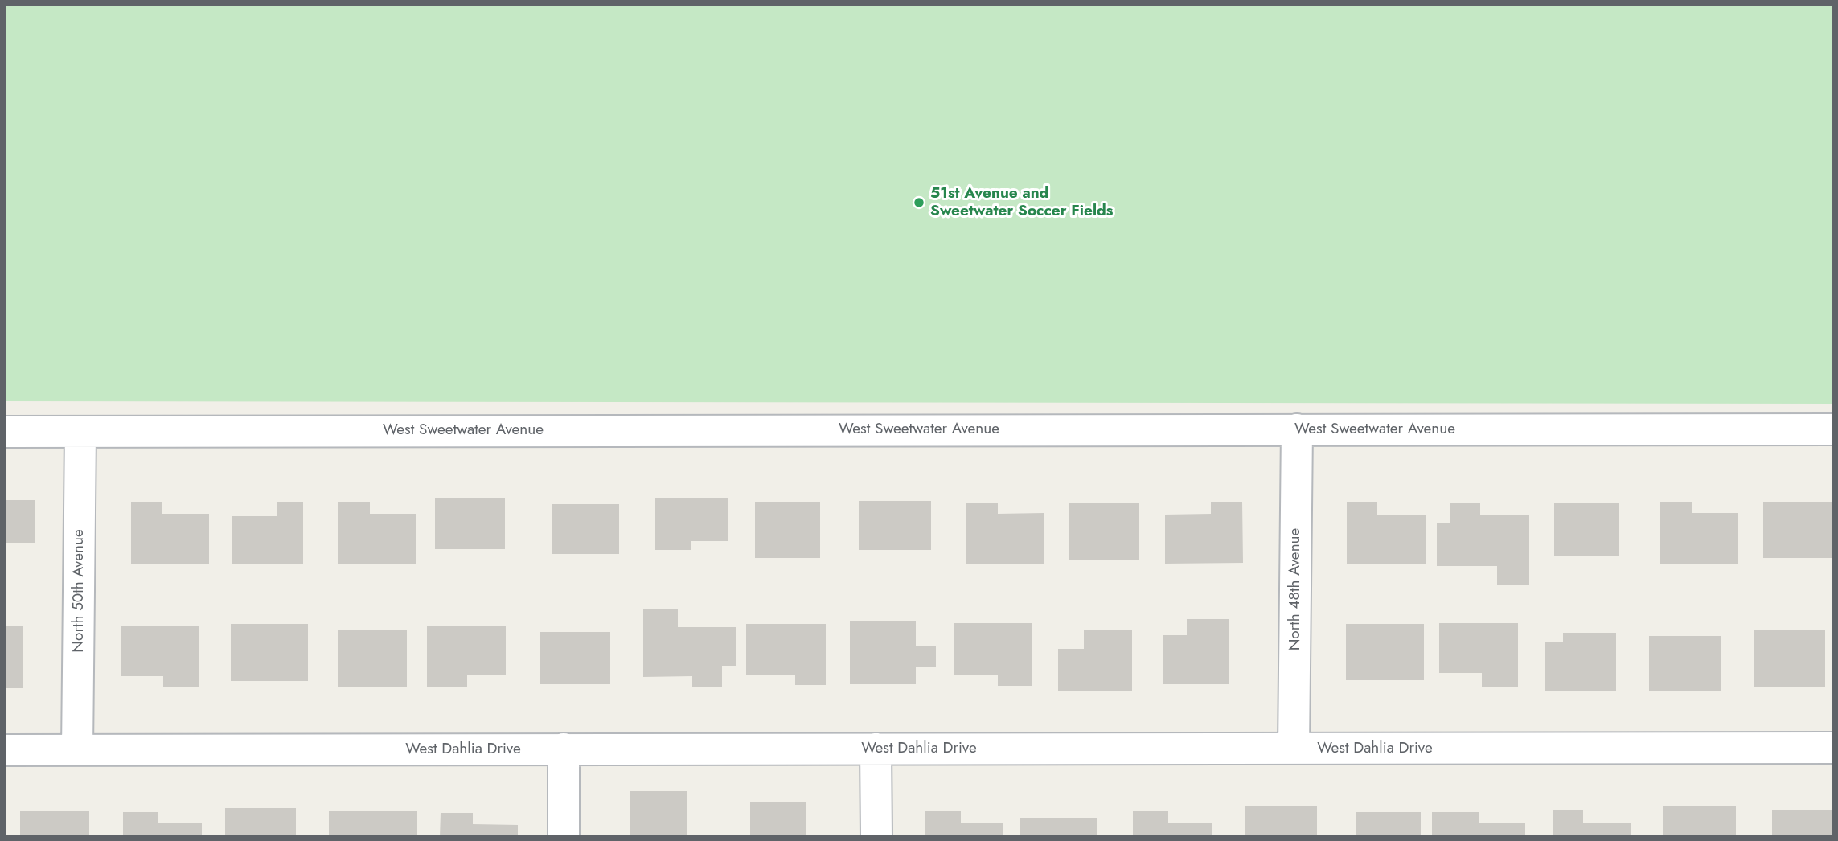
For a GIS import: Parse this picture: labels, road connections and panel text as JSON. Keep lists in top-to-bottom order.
{
  "streets": {
    "street": [
      "West Sweetwater Avenue",
      "North 48th Avenue",
      "North 50th Avenue",
      "West Dahlia Drive"
    ]
  },
  "crossings": [
    ["West Sweetwater Avenue", "North 48th Avenue"],
    ["West Sweetwater Avenue", "North 50th Avenue"],
    ["North 48th Avenue", "West Dahlia Drive"],
    ["North 50th Avenue", "West Dahlia Drive"]
  ],
  "places": ["51st Avenue and Sweetwater Soccer Fields"]
}
